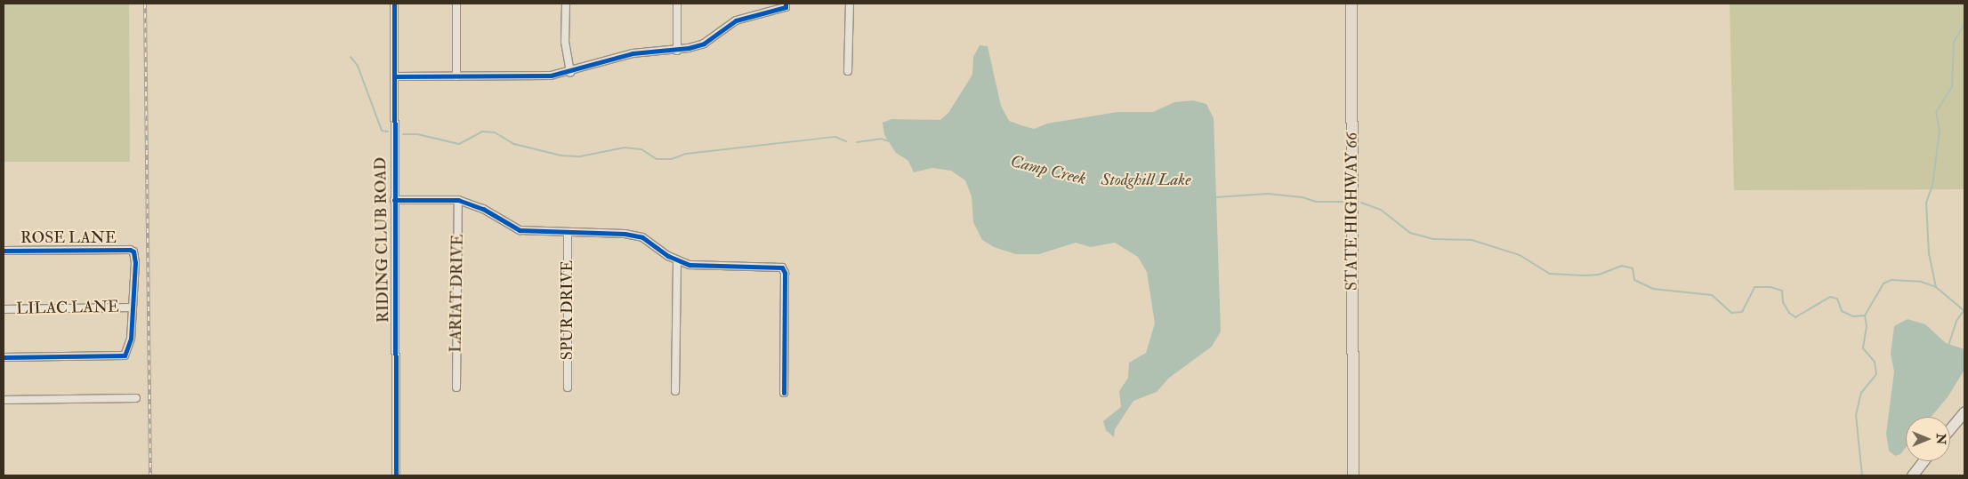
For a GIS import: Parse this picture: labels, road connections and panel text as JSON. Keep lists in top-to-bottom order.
{
  "streets": {
    "main road": ["STATE HIGHWAY 66"],
    "street": [
      "ROSE LANE",
      "RIDING CLUB ROAD",
      "LARIAT DRIVE",
      "LILAC LANE",
      "SPUR DRIVE"
    ]
  },
  "crossings": [
    ["ROSE LANE", "LILAC LANE"]
  ],
  "water": ["Camp Creek", "Stodghill Lake"],
  "north": "right"
}
